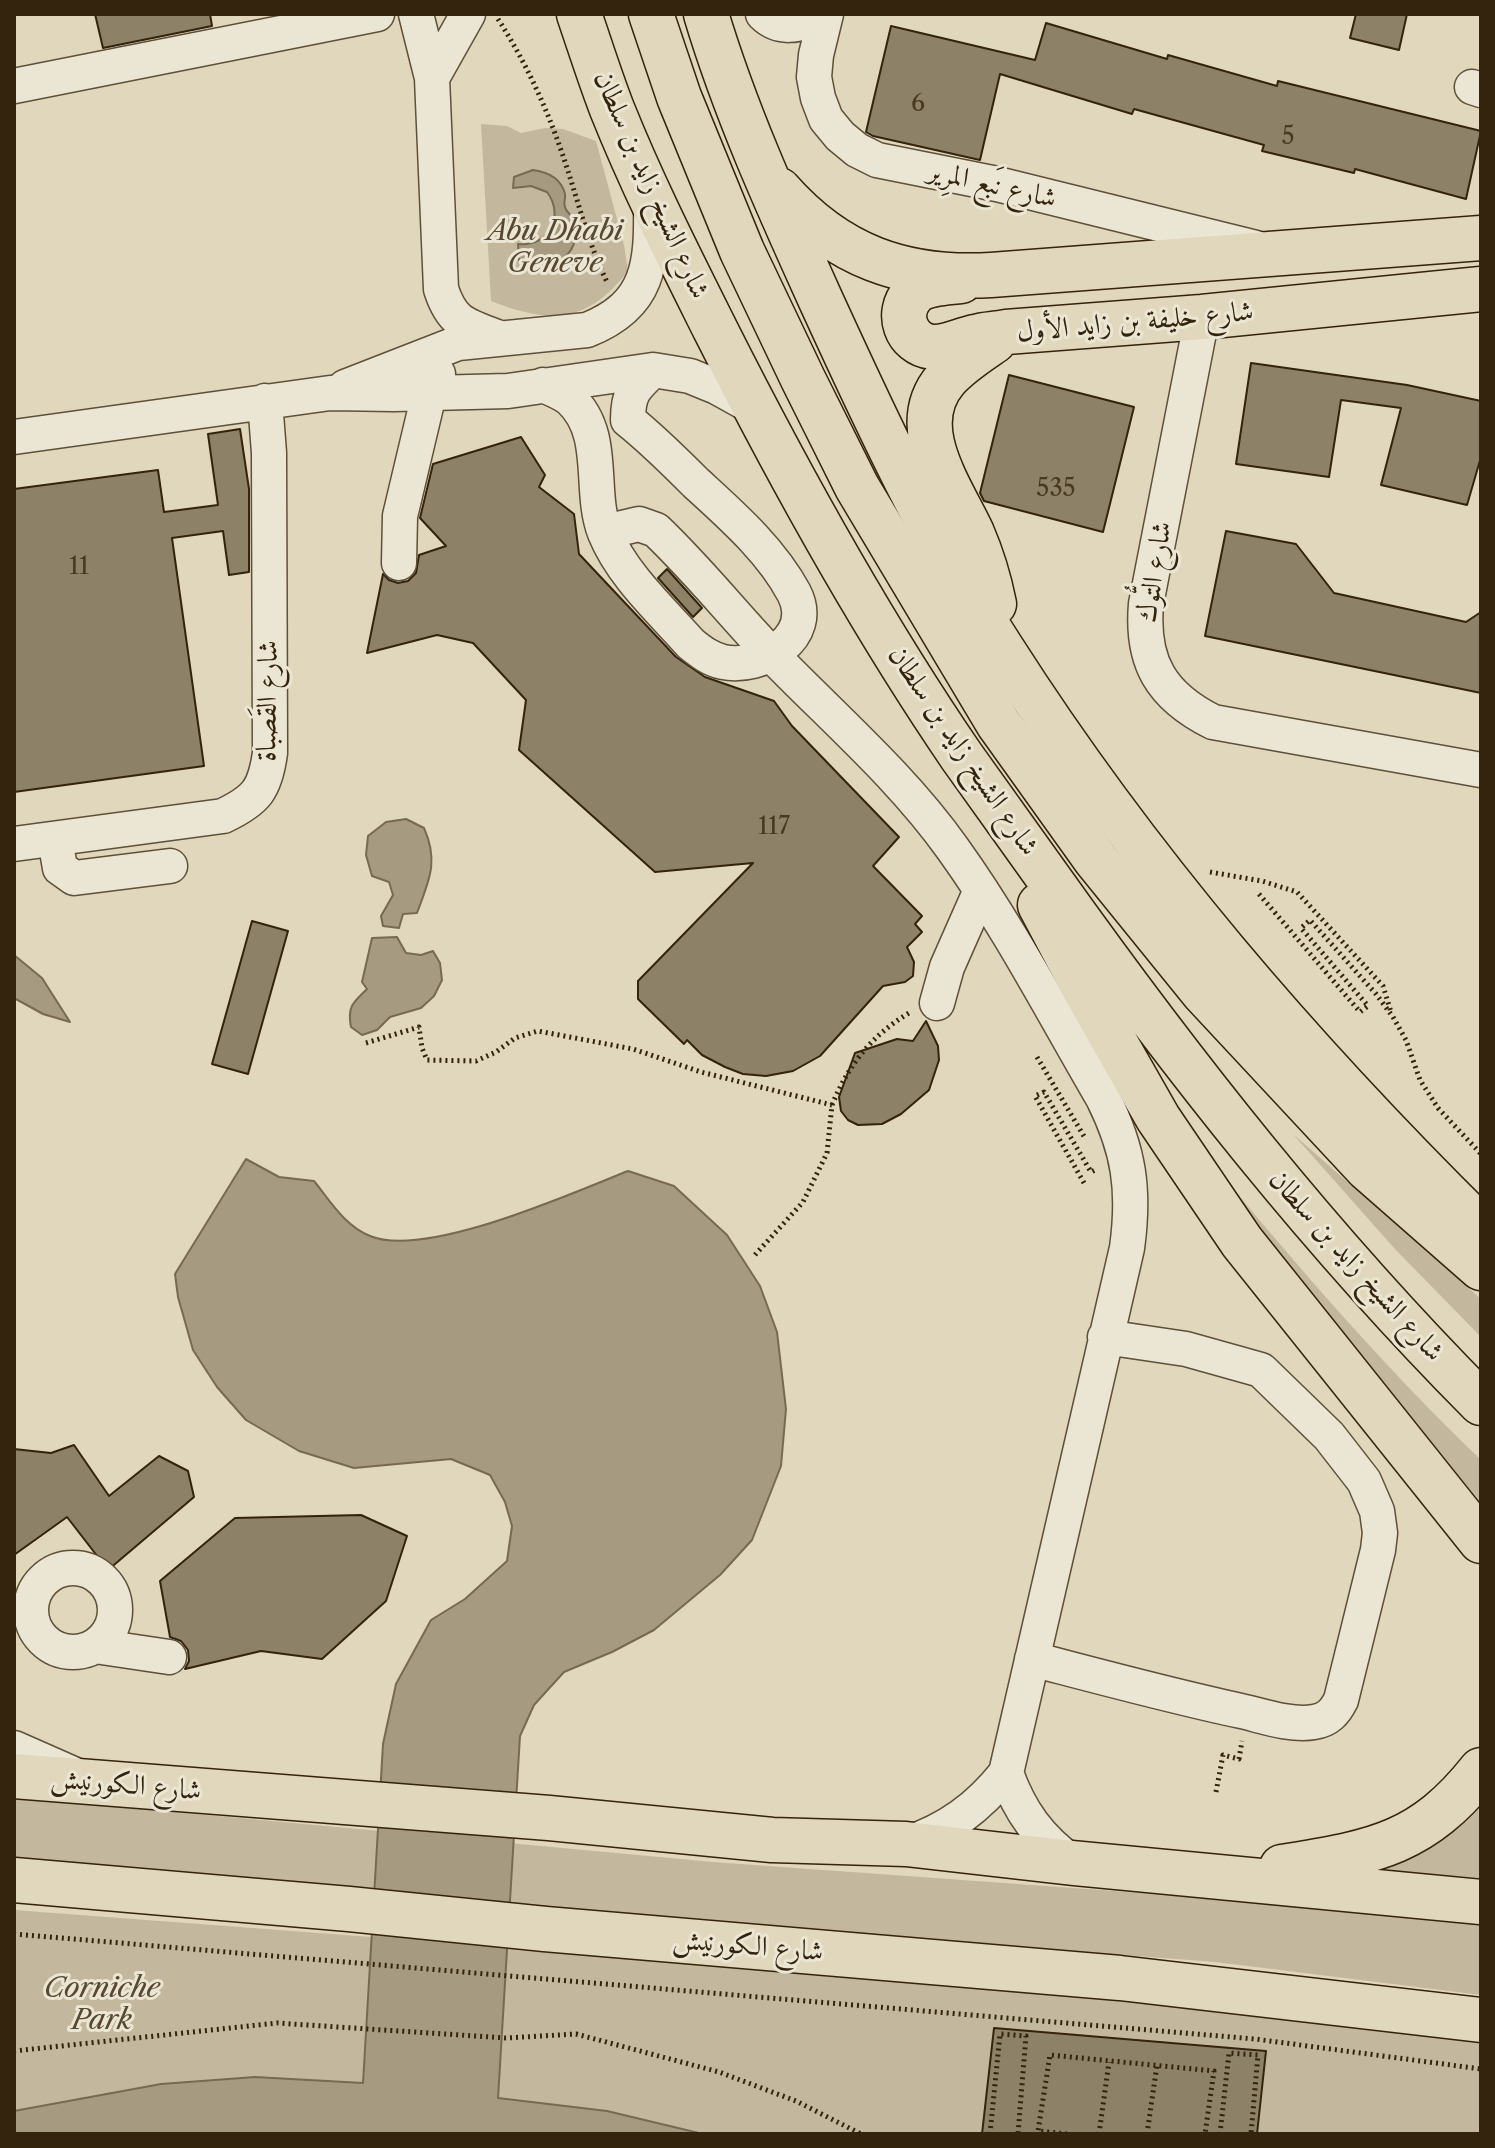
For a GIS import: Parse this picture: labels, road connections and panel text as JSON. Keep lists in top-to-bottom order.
{
  "streets": {
    "main road": ["شارع الشيخ زايد بن سلطان", "شارع خليفة بن زايد الأول", "شارع الكورنيش"],
    "street": ["شارع نَبع المرِير", "شارع التُّوك", "شارع القَصباة"]
  },
  "crossings": [
    ["شارع نَبع المرِير", "شارع خليفة بن زايد الأول"],
    ["شارع خليفة بن زايد الأول", "شارع التُّوك"]
  ],
  "parks": ["Abu Dhabi Geneve", "Corniche Park"],
  "house_numbers": [
    "6",
    "5",
    "535",
    "11",
    "117"
  ]
}
